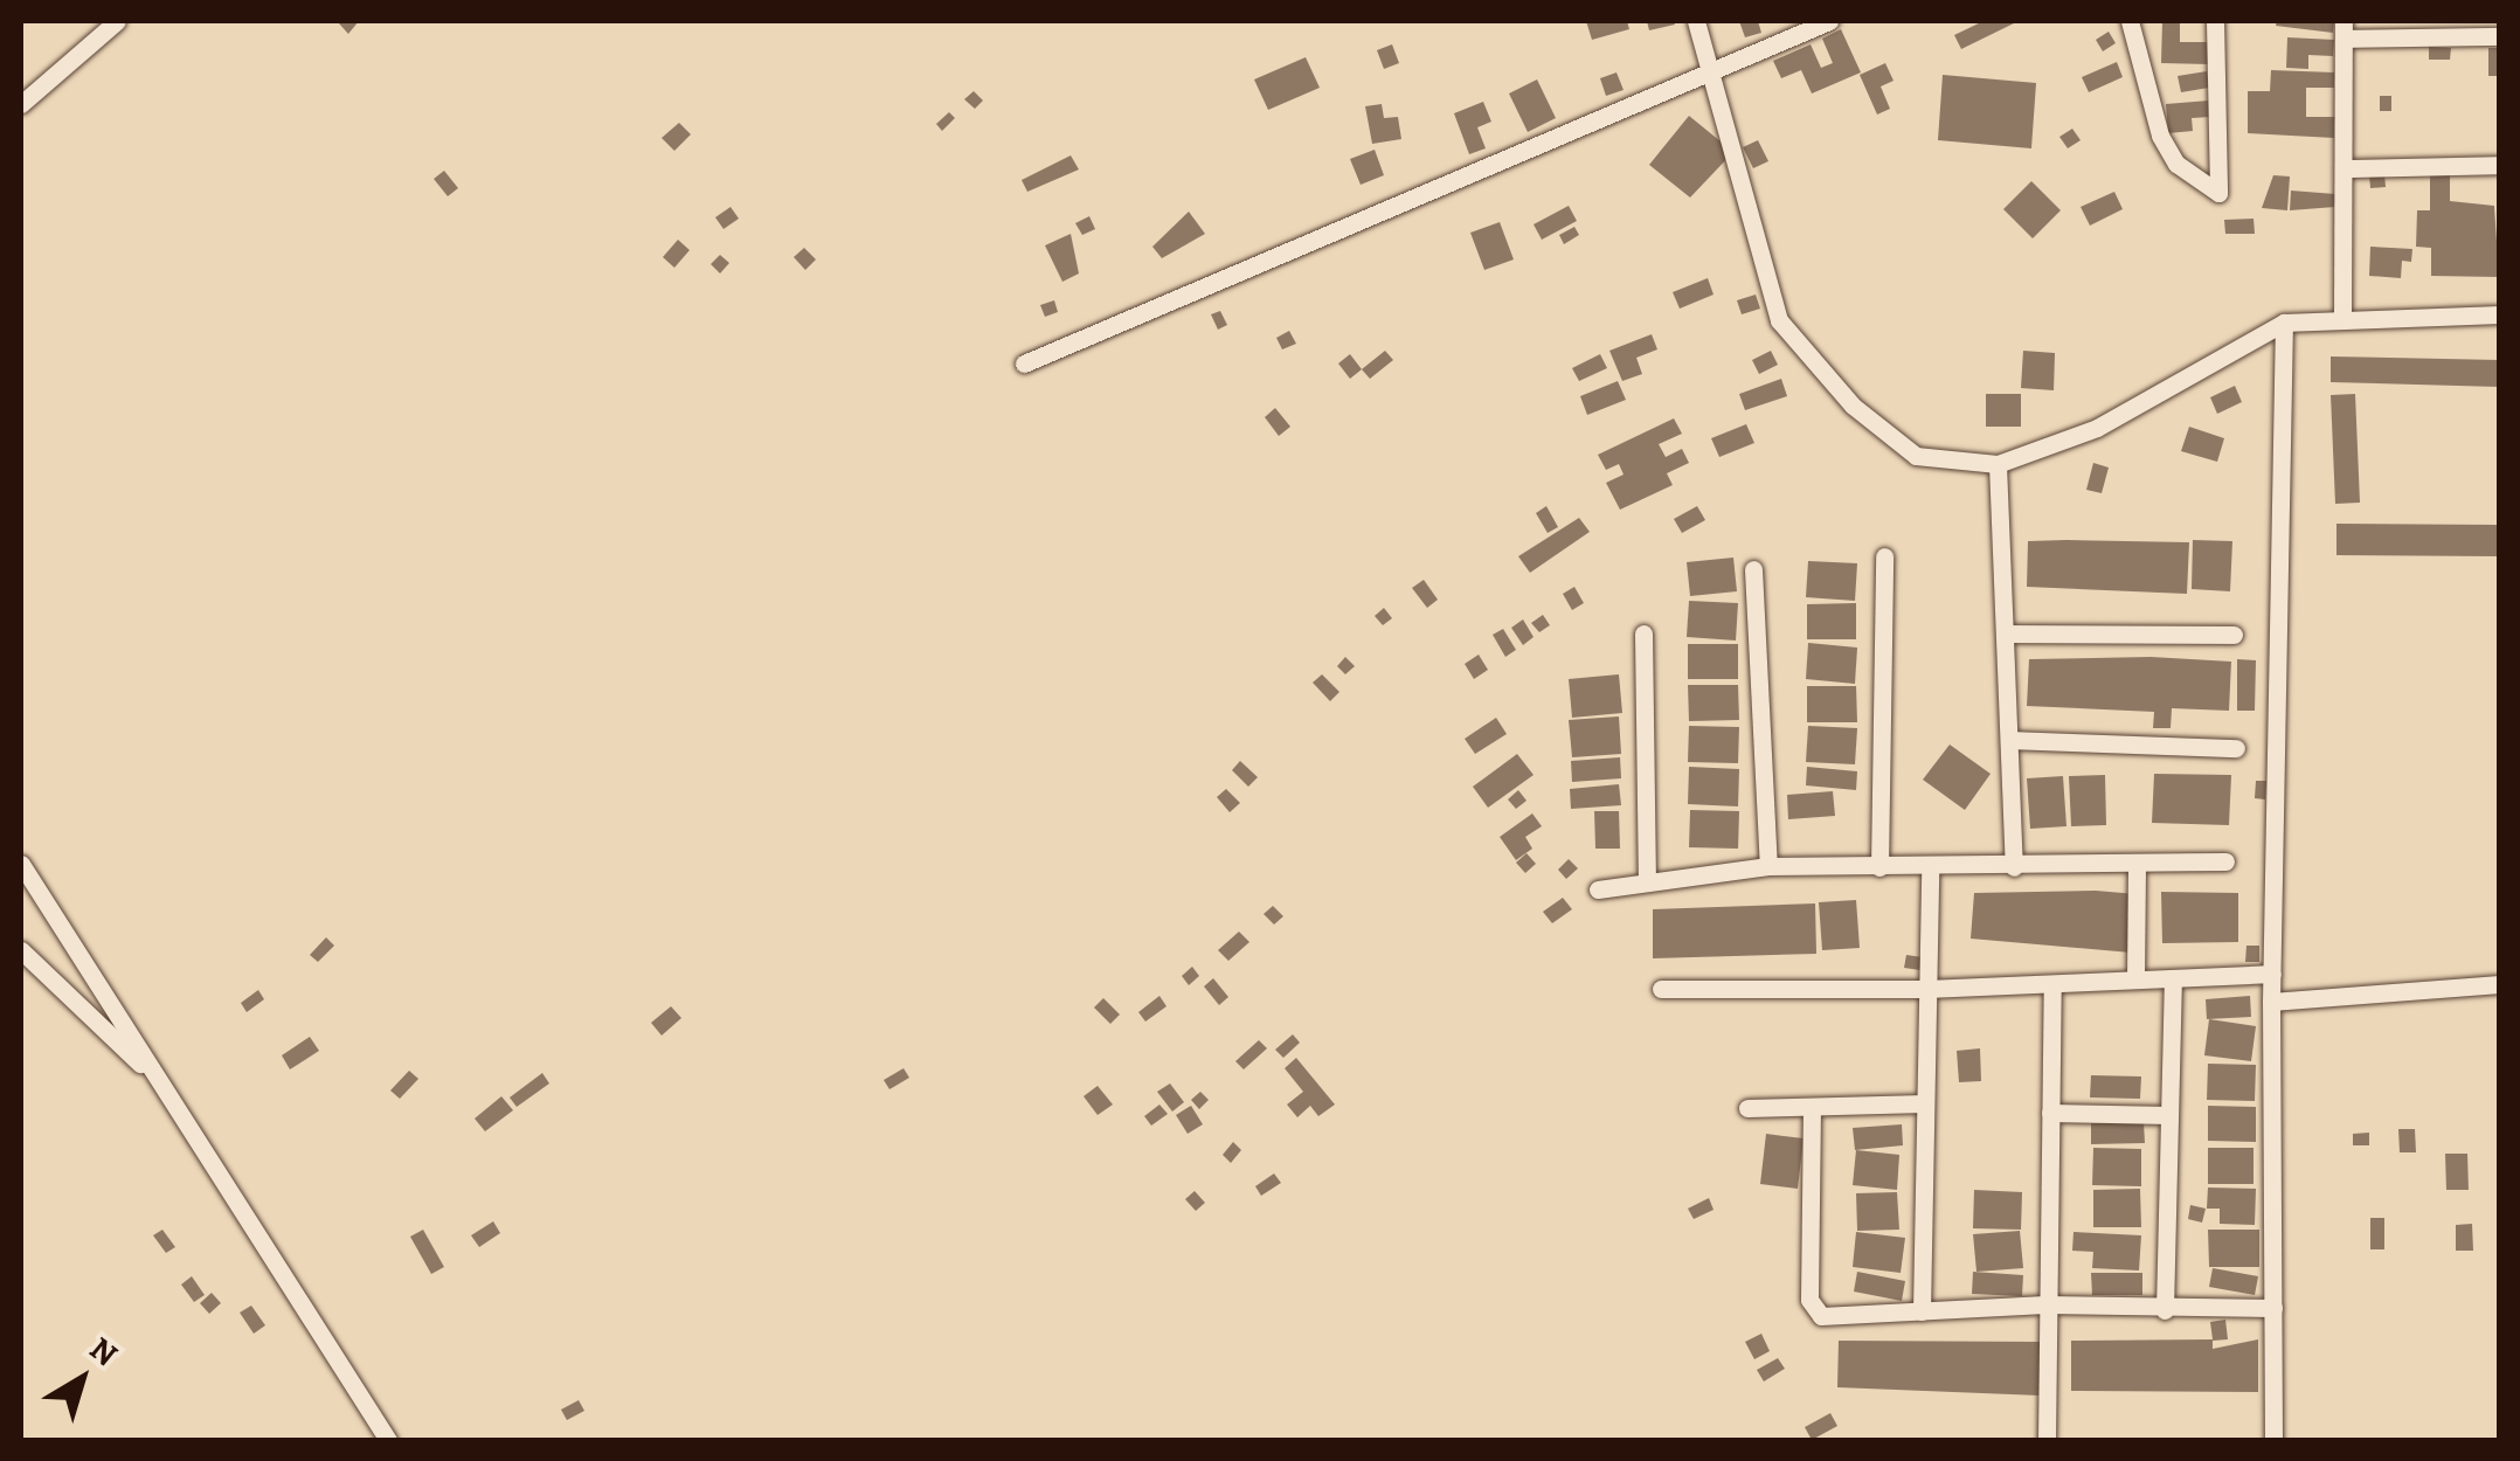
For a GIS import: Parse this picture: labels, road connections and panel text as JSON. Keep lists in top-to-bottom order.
{
  "north": "top right"
}
